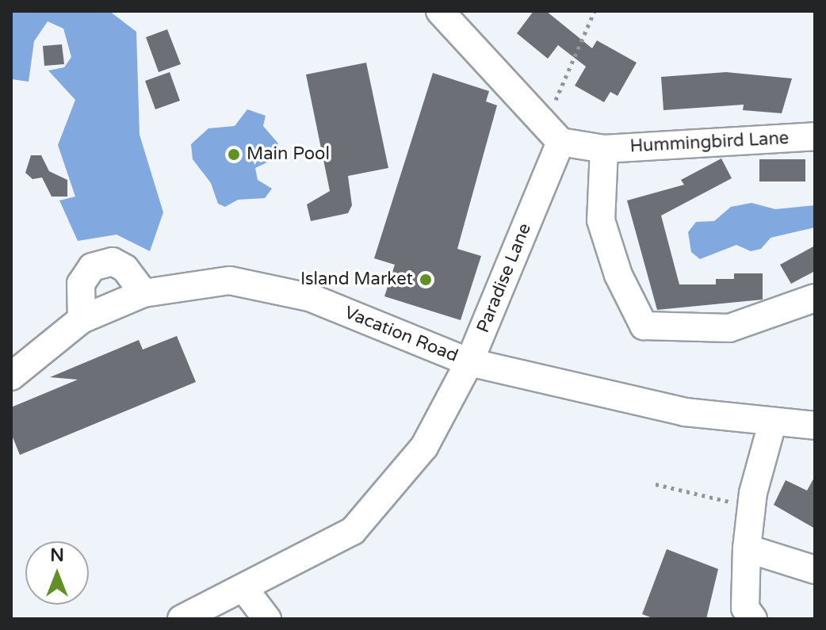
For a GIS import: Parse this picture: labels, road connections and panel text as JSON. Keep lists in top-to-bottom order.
{
  "streets": {
    "street": ["Hummingbird Lane", "Paradise Lane", "Vacation Road"]
  },
  "crossings": [
    ["Hummingbird Lane", "Paradise Lane"],
    ["Paradise Lane", "Vacation Road"]
  ],
  "places": ["Main Pool", "Island Market"],
  "north": "top"
}
